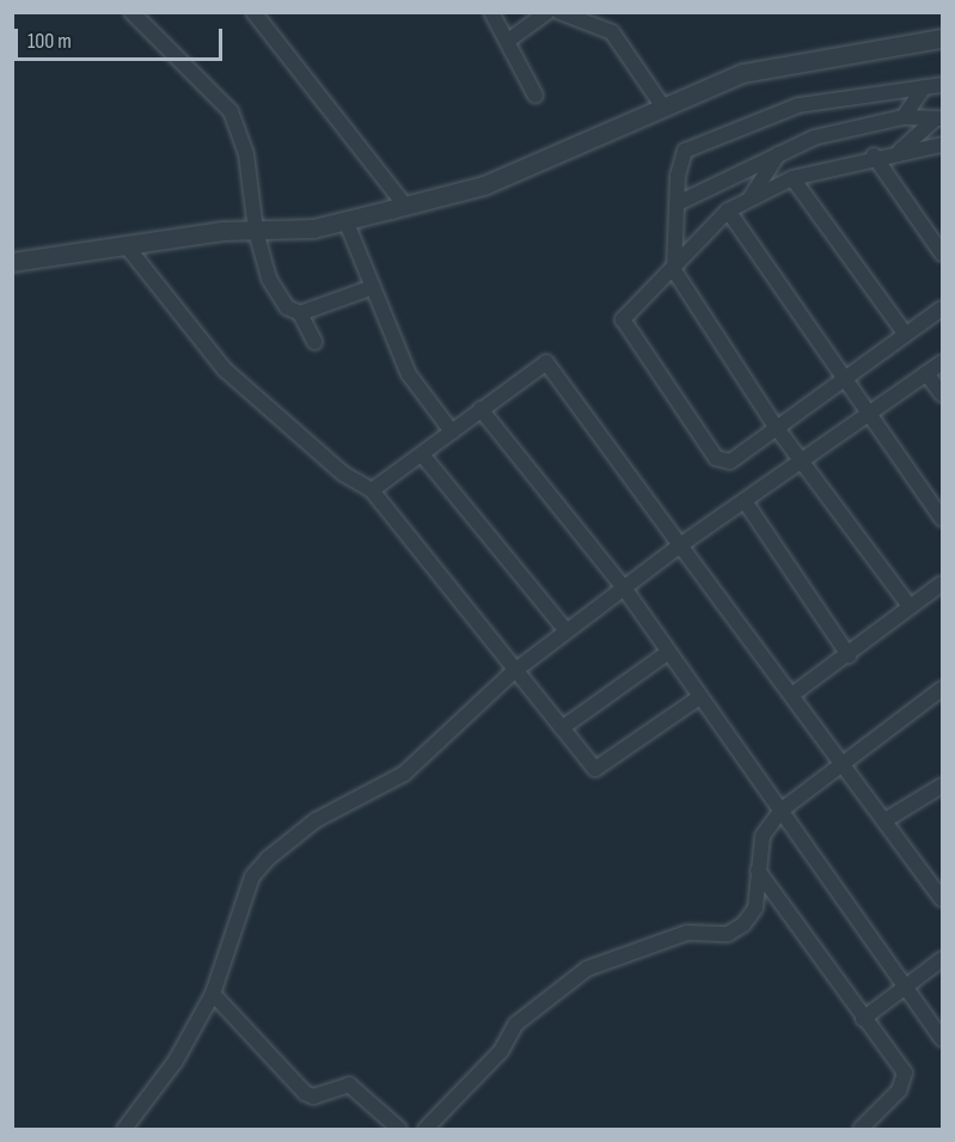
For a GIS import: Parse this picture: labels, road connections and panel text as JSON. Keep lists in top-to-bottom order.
{
  "scale_bar": "100 m"
}
